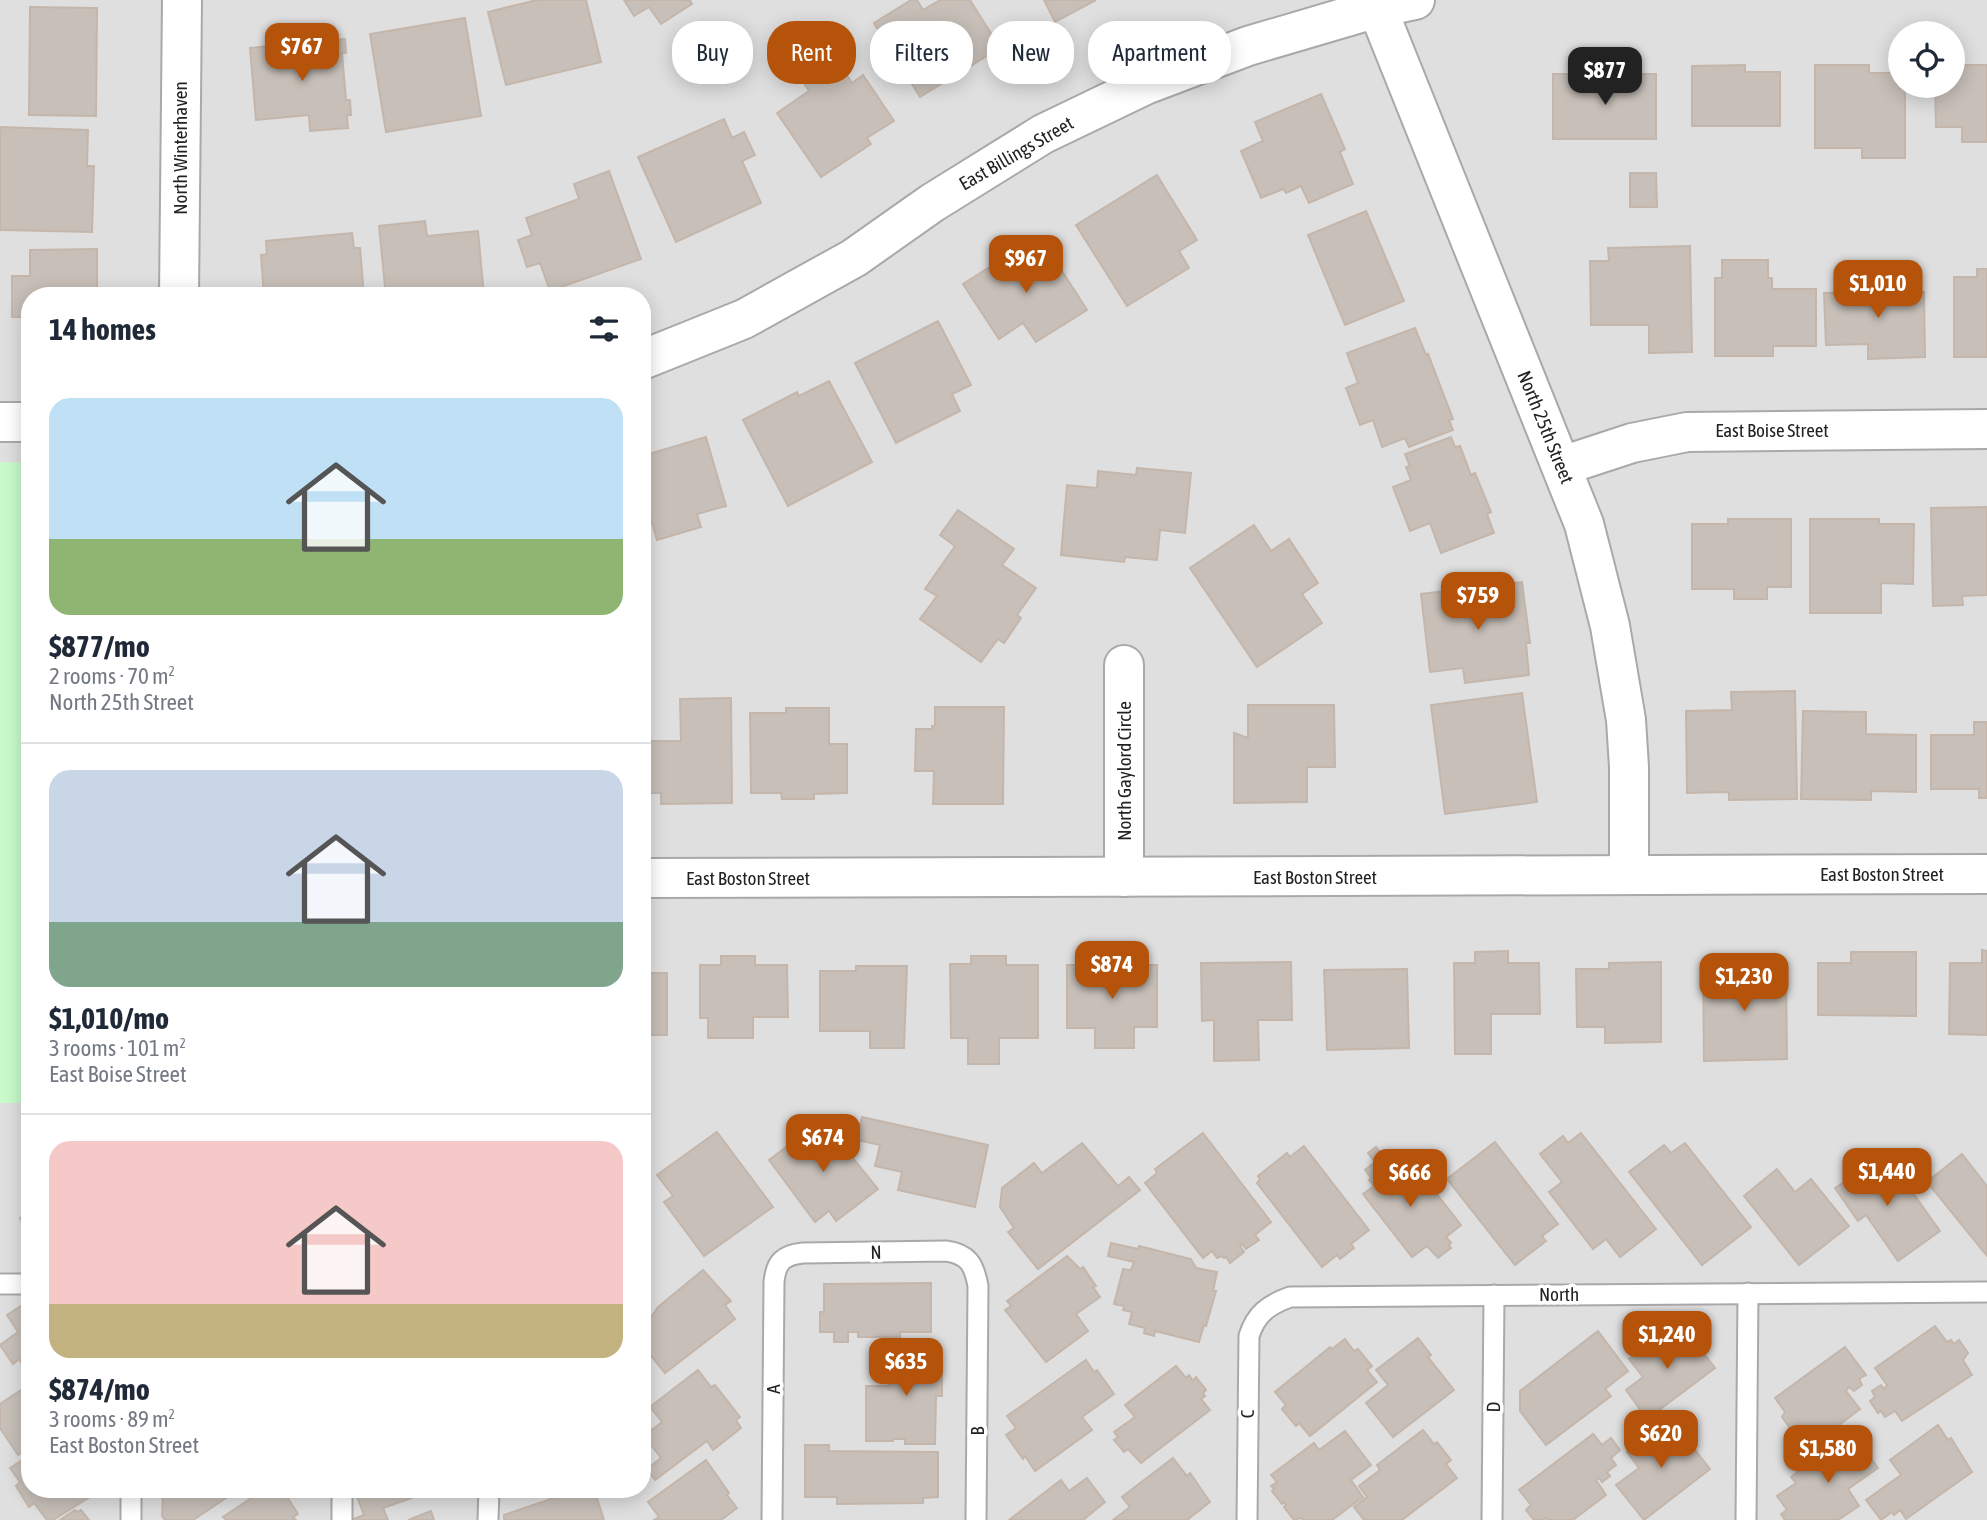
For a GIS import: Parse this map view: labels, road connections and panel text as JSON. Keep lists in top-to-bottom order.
{
  "streets": {
    "street": [
      "North Winterhaven",
      "East Billings Street",
      "North 25th Street",
      "East Boise Street",
      "North Gaylord Circle",
      "East Boston Street"
    ],
    "lane": [
      "N",
      "North",
      "A",
      "D",
      "C",
      "B"
    ]
  },
  "crossings": [
    ["East Billings Street", "North 25th Street"],
    ["North 25th Street", "East Boise Street"],
    ["North 25th Street", "East Boston Street"],
    ["North Gaylord Circle", "East Boston Street"],
    ["N", "A"],
    ["N", "B"],
    ["North", "D"],
    ["North", "C"]
  ],
  "page": {
    "chip": [
      "Buy",
      "Rent",
      "Filters",
      "New",
      "Apartment"
    ],
    "price": [
      "$767",
      "$877",
      "$967",
      "$1,010",
      "$759",
      "$874",
      "$1,230",
      "$674",
      "$1,440",
      "$666",
      "$1,240",
      "$635",
      "$620",
      "$1,580"
    ],
    "heading": "14 homes",
    "list": [
      {
        "name": "$877/mo",
        "note": "2 rooms · 70 m² · North 25th Street"
      },
      {
        "name": "$1,010/mo",
        "note": "3 rooms · 101 m² · East Boise Street"
      },
      {
        "name": "$874/mo",
        "note": "3 rooms · 89 m² · East Boston Street"
      }
    ]
  }
}
